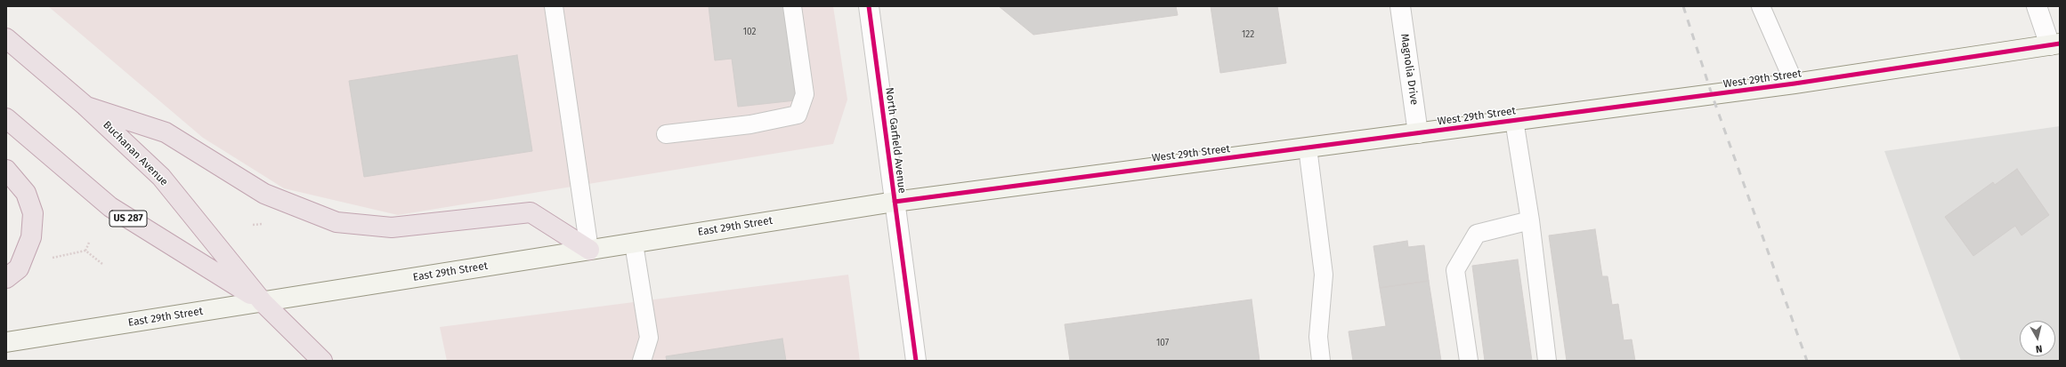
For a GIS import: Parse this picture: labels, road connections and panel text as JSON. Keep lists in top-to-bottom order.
{
  "streets": {
    "highway": ["Buchanan Avenue", "US 287"],
    "main road": ["West 29th Street", "East 29th Street"],
    "street": ["Magnolia Drive", "North Garfield Avenue"]
  },
  "crossings": [
    ["Magnolia Drive", "West 29th Street"],
    ["West 29th Street", "North Garfield Avenue"],
    ["West 29th Street", "East 29th Street"],
    ["North Garfield Avenue", "East 29th Street"],
    ["Buchanan Avenue", "East 29th Street"]
  ],
  "house_numbers": ["102", "122", "107"],
  "north": "bottom"
}
